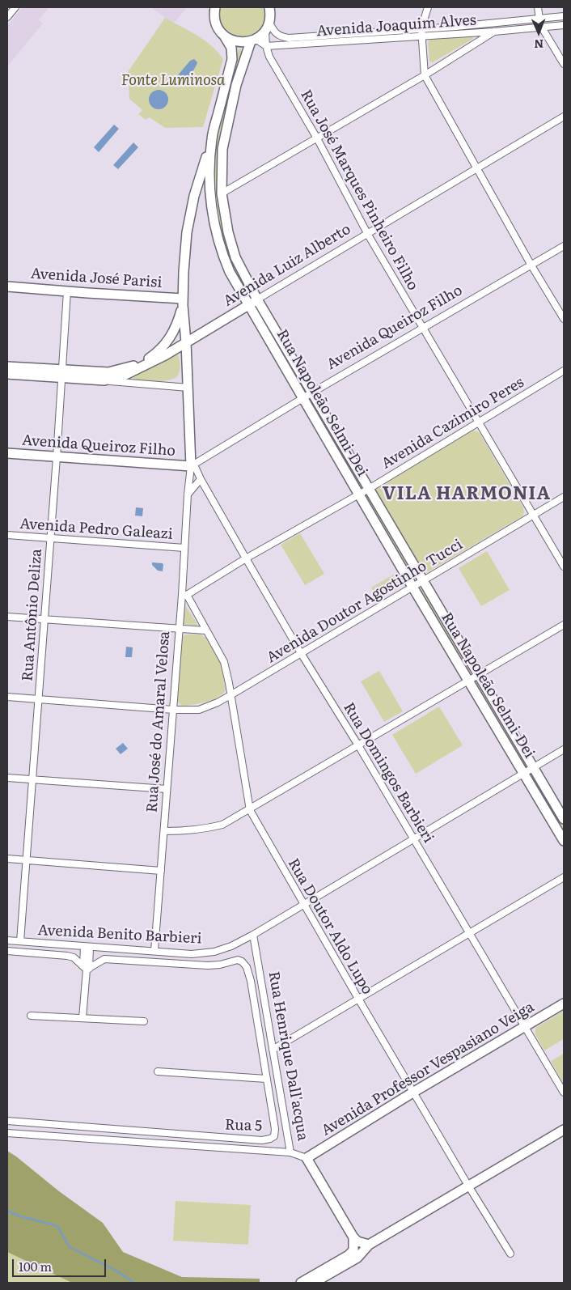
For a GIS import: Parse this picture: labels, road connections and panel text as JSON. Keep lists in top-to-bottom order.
{
  "streets": {
    "main road": [
      "Avenida Luiz Alberto",
      "Avenida José Parisi",
      "Avenida Queiroz Filho",
      "Rua Napoleão Selmi-Dei",
      "Rua José do Amaral Velosa",
      "Rua Henrique Dall'acqua",
      "Avenida Professor Vespasiano Veiga"
    ],
    "street": [
      "Avenida Joaquim Alves",
      "Rua José Marques Pinheiro Filho",
      "Avenida Cazimiro Peres",
      "Avenida Pedro Galeazi",
      "Avenida Doutor Agostinho Tucci",
      "Rua Antônio Deliza",
      "Rua Domingos Barbieri",
      "Rua Doutor Aldo Lupo",
      "Avenida Benito Barbieri",
      "Rua 5"
    ]
  },
  "crossings": [
    ["Avenida Joaquim Alves", "Rua José Marques Pinheiro Filho"],
    ["Rua José Marques Pinheiro Filho", "Avenida Luiz Alberto"],
    ["Rua José Marques Pinheiro Filho", "Avenida Queiroz Filho"],
    ["Rua José Marques Pinheiro Filho", "Avenida Cazimiro Peres"],
    ["Rua José Marques Pinheiro Filho", "Avenida Doutor Agostinho Tucci"],
    ["Avenida Luiz Alberto", "Rua Napoleão Selmi-Dei"],
    ["Avenida Luiz Alberto", "Rua Antônio Deliza"],
    ["Avenida Luiz Alberto", "Rua José do Amaral Velosa"],
    ["Avenida José Parisi", "Rua Antônio Deliza"],
    ["Avenida José Parisi", "Rua José do Amaral Velosa"],
    ["Avenida Queiroz Filho", "Rua Napoleão Selmi-Dei"],
    ["Avenida Queiroz Filho", "Rua Antônio Deliza"],
    ["Avenida Queiroz Filho", "Rua José do Amaral Velosa"],
    ["Avenida Queiroz Filho", "Rua Domingos Barbieri"],
    ["Rua Napoleão Selmi-Dei", "Avenida Cazimiro Peres"],
    ["Rua Napoleão Selmi-Dei", "Avenida Doutor Agostinho Tucci"],
    ["Rua Napoleão Selmi-Dei", "Rua José do Amaral Velosa"],
    ["Rua Napoleão Selmi-Dei", "Avenida Benito Barbieri"],
    ["Avenida Cazimiro Peres", "Rua José do Amaral Velosa"],
    ["Avenida Cazimiro Peres", "Rua Domingos Barbieri"],
    ["Avenida Cazimiro Peres", "Rua Doutor Aldo Lupo"],
    ["Avenida Pedro Galeazi", "Rua Antônio Deliza"],
    ["Avenida Pedro Galeazi", "Rua José do Amaral Velosa"],
    ["Avenida Doutor Agostinho Tucci", "Rua Antônio Deliza"],
    ["Avenida Doutor Agostinho Tucci", "Rua José do Amaral Velosa"],
    ["Avenida Doutor Agostinho Tucci", "Rua Domingos Barbieri"],
    ["Avenida Doutor Agostinho Tucci", "Rua Doutor Aldo Lupo"],
    ["Rua Antônio Deliza", "Avenida Benito Barbieri"],
    ["Rua José do Amaral Velosa", "Rua Domingos Barbieri"],
    ["Rua José do Amaral Velosa", "Rua Doutor Aldo Lupo"],
    ["Rua José do Amaral Velosa", "Avenida Benito Barbieri"],
    ["Rua Domingos Barbieri", "Avenida Benito Barbieri"],
    ["Rua Domingos Barbieri", "Avenida Professor Vespasiano Veiga"],
    ["Rua Doutor Aldo Lupo", "Avenida Benito Barbieri"],
    ["Rua Doutor Aldo Lupo", "Avenida Professor Vespasiano Veiga"],
    ["Avenida Benito Barbieri", "Rua Henrique Dall'acqua"],
    ["Rua Henrique Dall'acqua", "Avenida Professor Vespasiano Veiga"]
  ],
  "districts": ["VILA HARMONIA"],
  "parks": ["Fonte Luminosa"],
  "scale_bar": "100 m",
  "north": "bottom"
}
